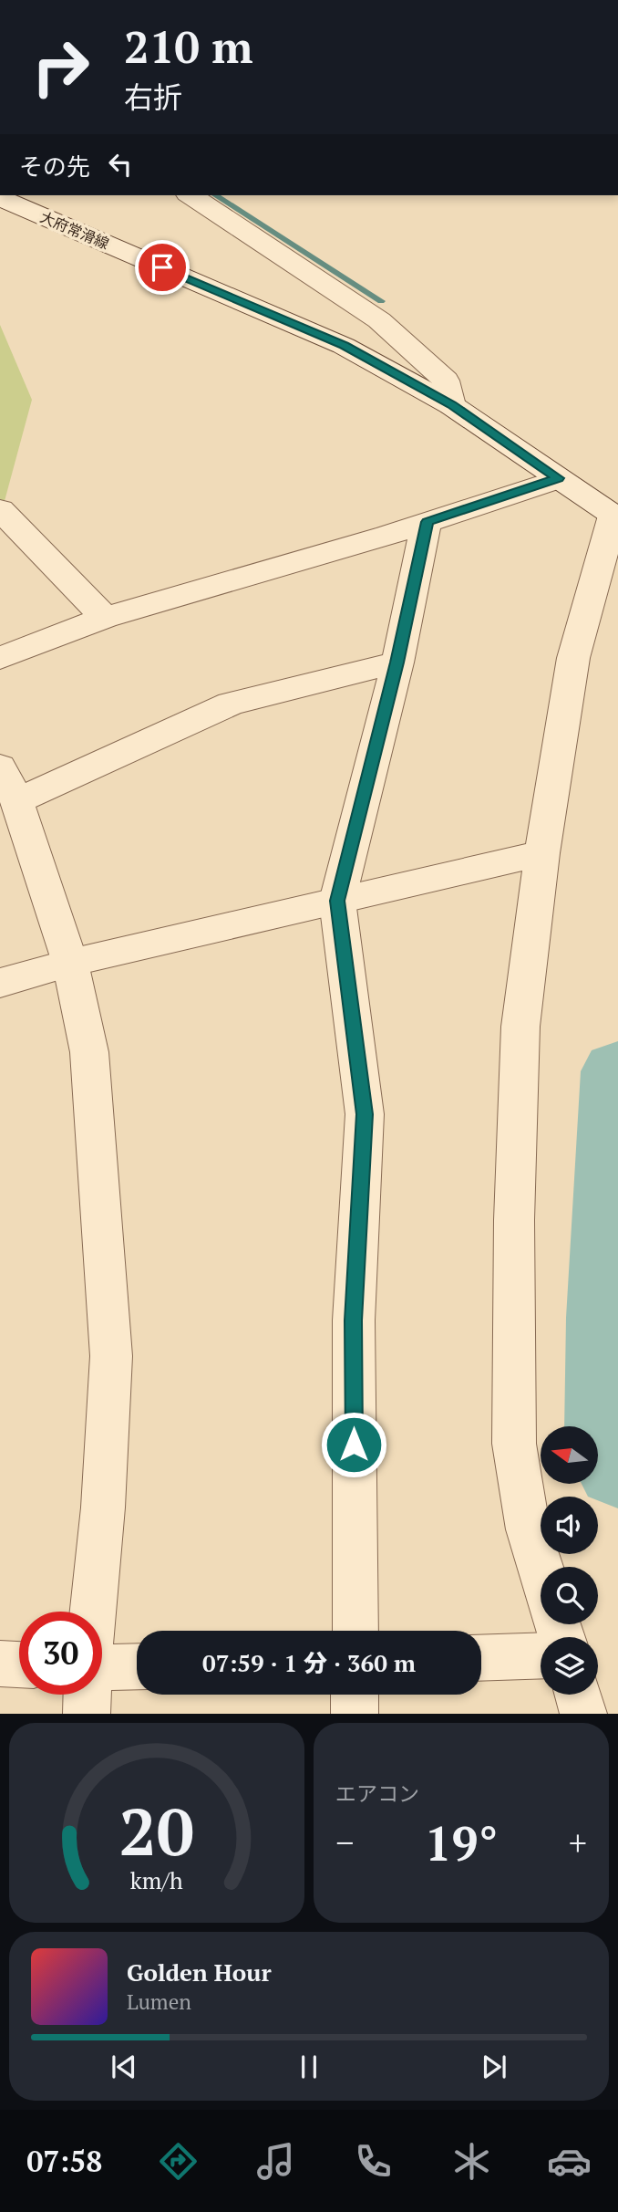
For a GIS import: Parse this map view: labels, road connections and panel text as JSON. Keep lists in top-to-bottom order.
{
  "streets": {
    "street": ["大府常滑線"]
  },
  "north": "left",
  "page": {
    "turn": ["210 m", "右折"],
    "then": "その先",
    "limit": "30",
    "trip": "07:59 · 1 分 · 360 m",
    "tile": "エアコン",
    "heat": ["−", "19°", "+"],
    "song": ["Golden Hour", "Lumen"],
    "tabs": "07:58",
    "gauge": ["20", "km/h"]
  }
}
